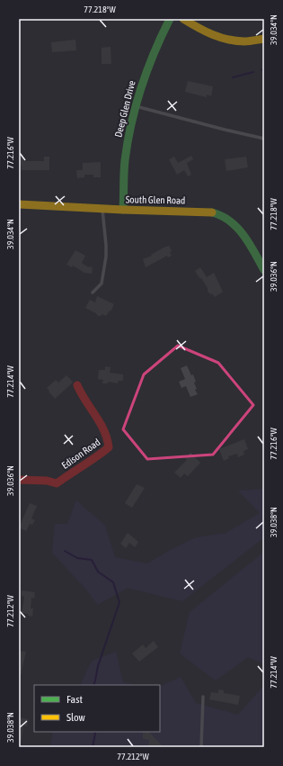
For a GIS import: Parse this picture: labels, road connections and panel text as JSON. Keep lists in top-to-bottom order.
{
  "streets": {
    "street": ["Deep Glen Drive", "South Glen Road", "Edison Road"]
  },
  "crossings": [
    ["Deep Glen Drive", "South Glen Road"]
  ],
  "legend": ["Fast", "Slow"],
  "coordinates": [
    "77.218°W",
    "39.034°N",
    "77.216°W",
    "39.036°N",
    "77.214°W",
    "39.038°N",
    "77.212°W"
  ]
}
